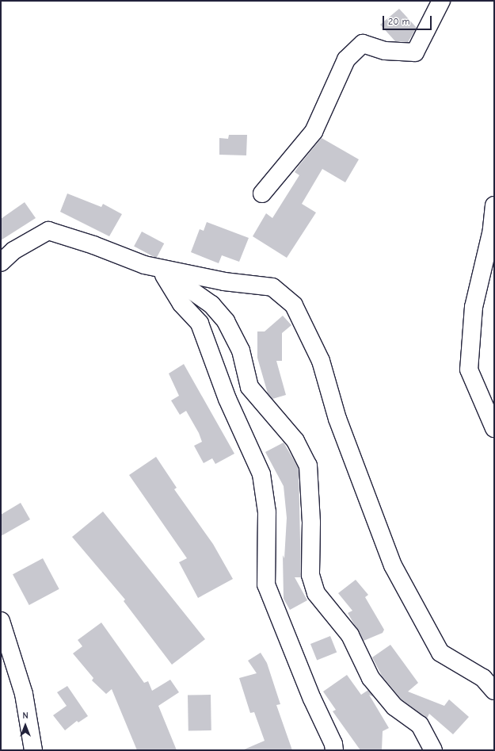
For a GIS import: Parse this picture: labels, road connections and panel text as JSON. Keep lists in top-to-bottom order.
{
  "scale_bar": "20 m",
  "north": "top"
}
